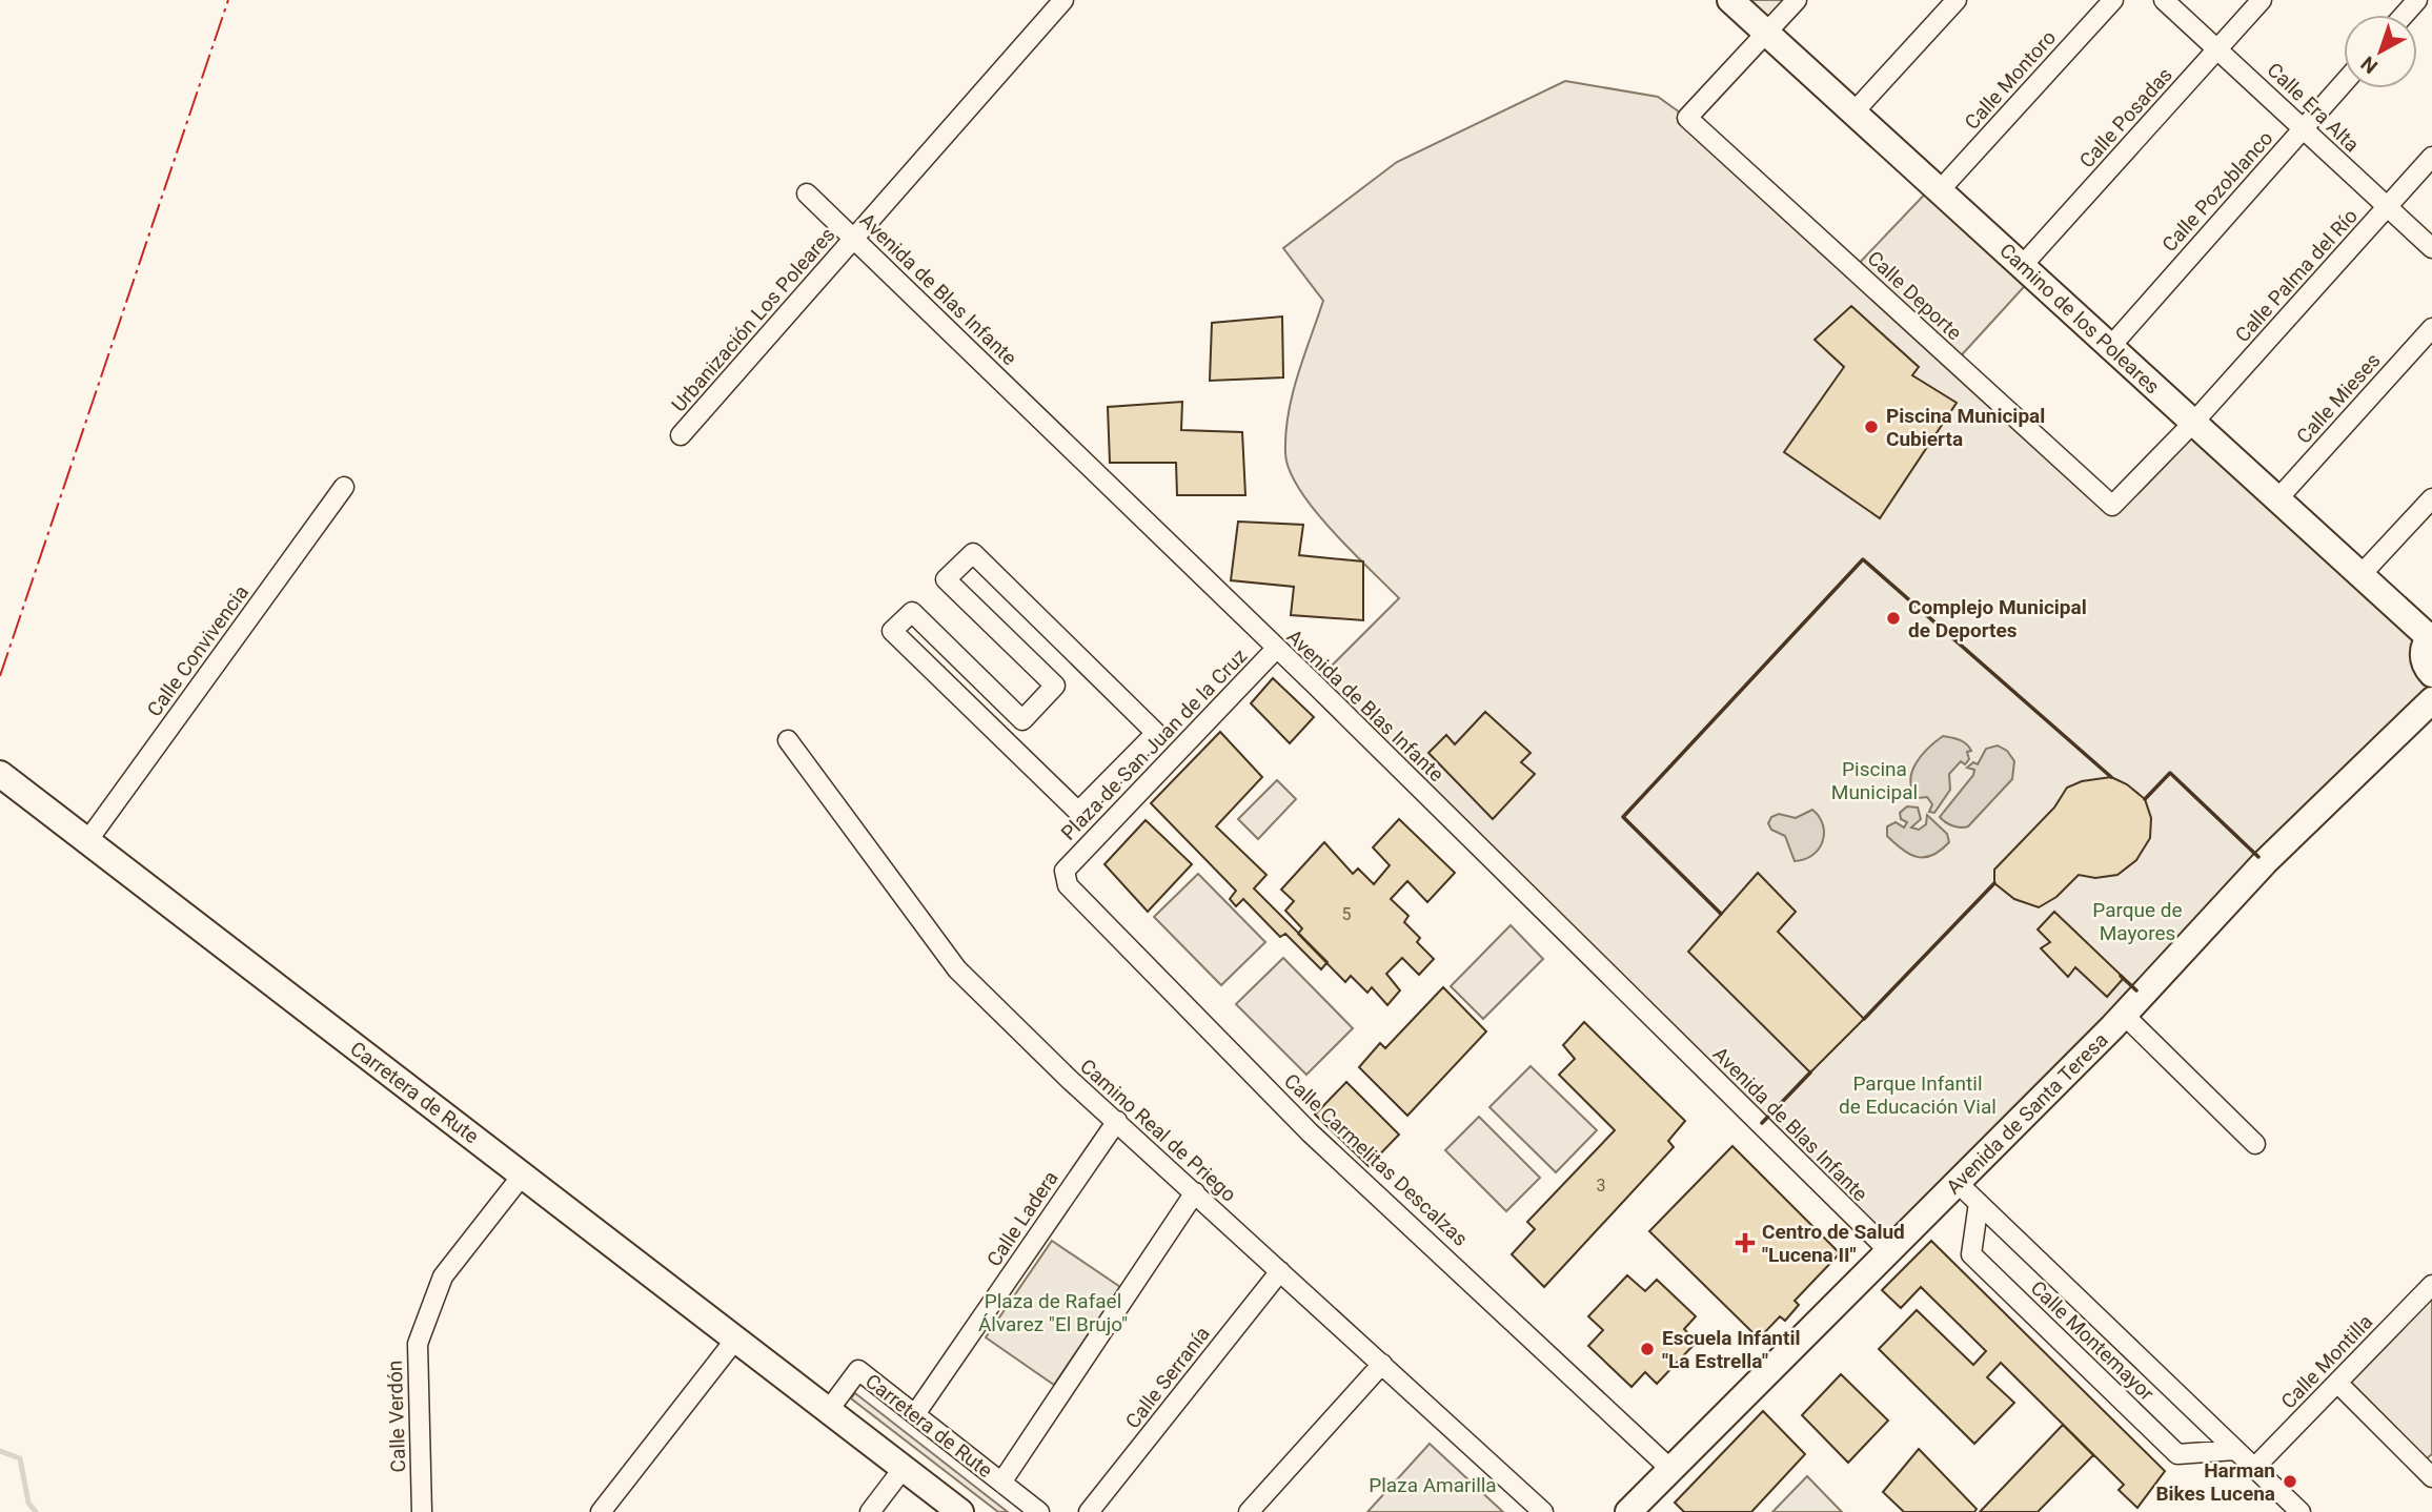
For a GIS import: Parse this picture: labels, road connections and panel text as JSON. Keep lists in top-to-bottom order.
{
  "streets": {
    "street": [
      "Calle Montoro",
      "Calle Era Alta",
      "Calle Posadas",
      "Calle Pozoblanco",
      "Calle Palma del Río",
      "Avenida de Blas Infante",
      "Calle Deporte",
      "Camino de los Poleares",
      "Urbanización Los Poleares",
      "Calle Mieses",
      "Calle Convivencia",
      "Plaza de San Juan de la Cruz",
      "Carretera de Rute",
      "Avenida de Santa Teresa",
      "Camino Real de Priego",
      "Calle Carmelitas Descalzas",
      "Calle Ladera",
      "Calle Montemayor",
      "Calle Montilla",
      "Calle Serranía",
      "Calle Verdón"
    ]
  },
  "crossings": [
    ["Calle Montoro", "Camino de los Poleares"],
    ["Calle Era Alta", "Calle Posadas"],
    ["Calle Era Alta", "Calle Pozoblanco"],
    ["Calle Era Alta", "Calle Palma del Río"],
    ["Calle Posadas", "Camino de los Poleares"],
    ["Calle Pozoblanco", "Camino de los Poleares"],
    ["Calle Palma del Río", "Calle Deporte"],
    ["Calle Palma del Río", "Camino de los Poleares"],
    ["Avenida de Blas Infante", "Urbanización Los Poleares"],
    ["Avenida de Blas Infante", "Plaza de San Juan de la Cruz"],
    ["Avenida de Blas Infante", "Avenida de Santa Teresa"],
    ["Calle Deporte", "Camino de los Poleares"],
    ["Camino de los Poleares", "Calle Mieses"],
    ["Calle Convivencia", "Carretera de Rute"],
    ["Plaza de San Juan de la Cruz", "Calle Carmelitas Descalzas"],
    ["Carretera de Rute", "Calle Ladera"],
    ["Carretera de Rute", "Calle Verdón"],
    ["Avenida de Santa Teresa", "Calle Carmelitas Descalzas"],
    ["Avenida de Santa Teresa", "Calle Montemayor"],
    ["Camino Real de Priego", "Calle Ladera"],
    ["Camino Real de Priego", "Calle Serranía"],
    ["Calle Montemayor", "Calle Montilla"]
  ],
  "parks": [
    "Piscina Municipal",
    "Parque de Mayores",
    "Parque Infantil de Educación Vial",
    "Plaza de Rafael Álvarez \"El Brujo\"",
    "Plaza Amarilla"
  ],
  "places": {
    "other": [
      "Piscina Municipal Cubierta",
      "Complejo Municipal de Deportes",
      "Escuela Infantil \"La Estrella\"",
      "Harman Bikes Lucena"
    ],
    "health": ["Centro de Salud \"Lucena II\""]
  },
  "house_numbers": ["5", "3"],
  "north": "bottom left"
}
